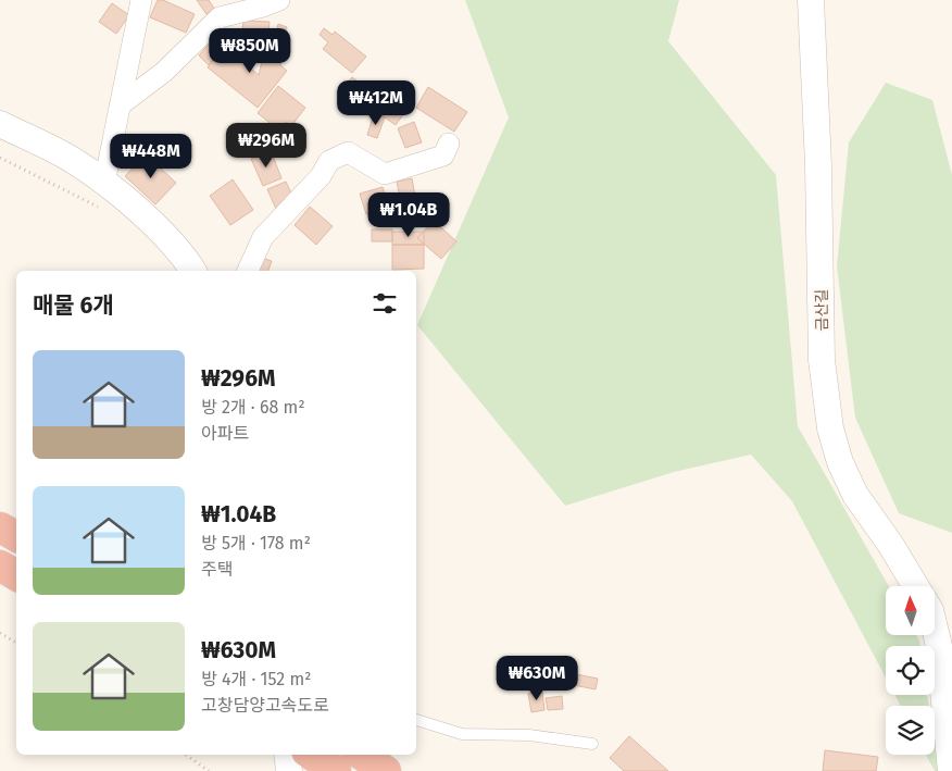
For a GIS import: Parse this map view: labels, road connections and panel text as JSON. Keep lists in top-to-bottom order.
{
  "streets": {
    "street": ["금산길"]
  },
  "north": "top",
  "page": {
    "price": [
      "₩850M",
      "₩412M",
      "₩296M",
      "₩448M",
      "₩1.04B",
      "₩630M"
    ],
    "heading": "매물 6개",
    "list": [
      {
        "name": "₩296M",
        "note": "방 2개 · 68 m² · 아파트"
      },
      {
        "name": "₩1.04B",
        "note": "방 5개 · 178 m² · 주택"
      },
      {
        "name": "₩630M",
        "note": "방 4개 · 152 m² · 고창담양고속도로"
      }
    ]
  }
}
